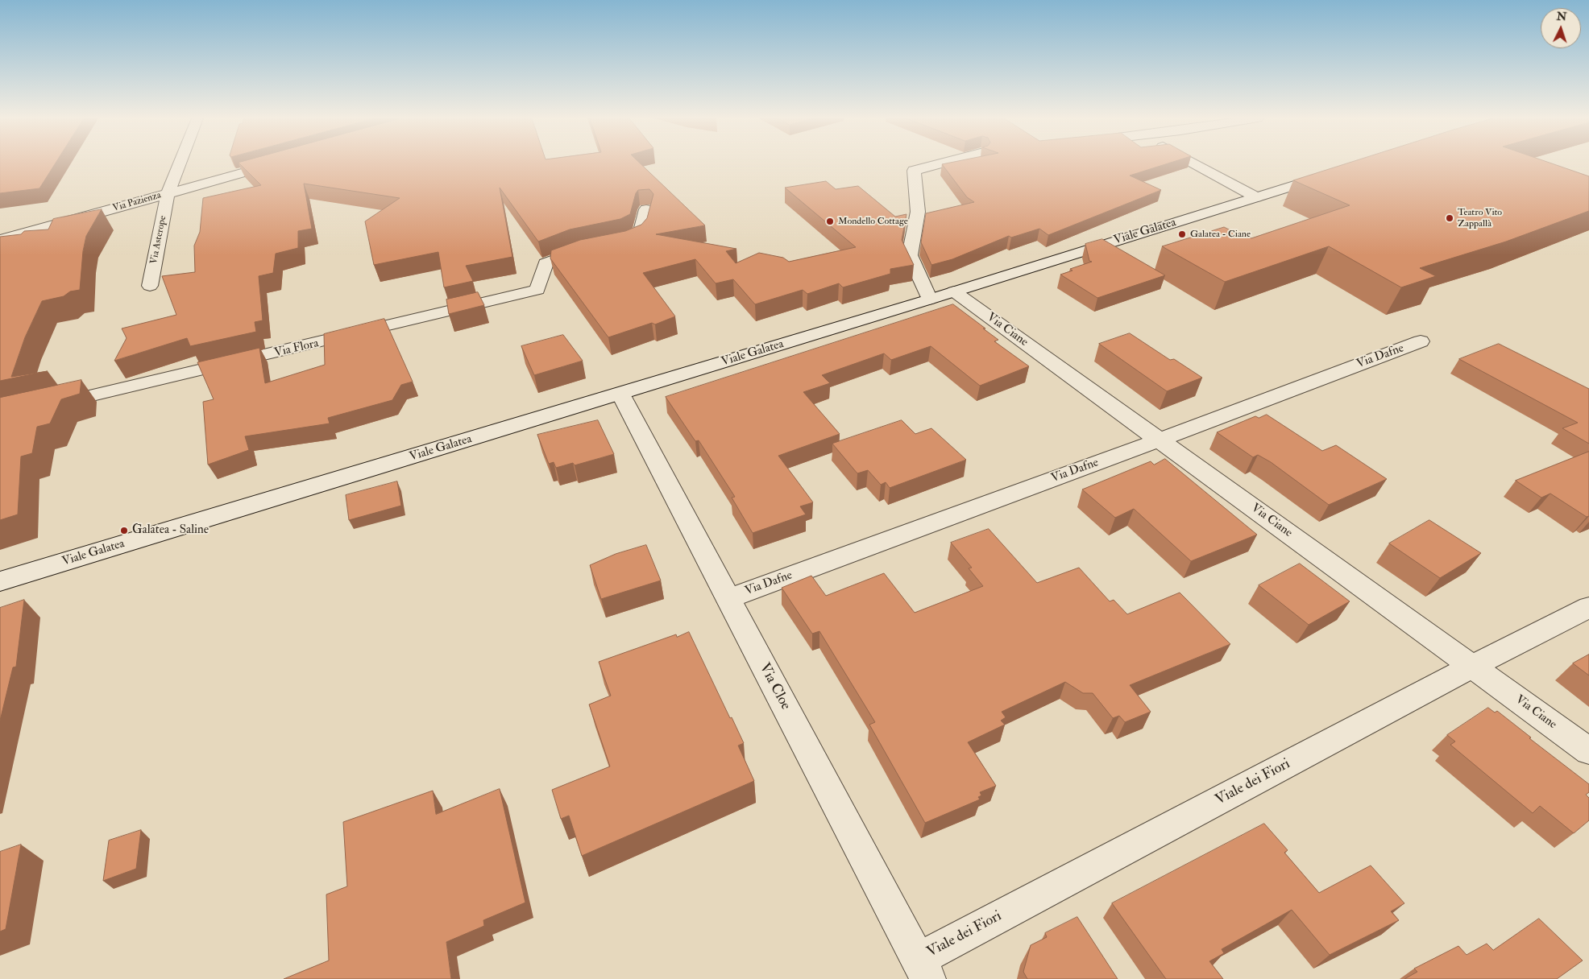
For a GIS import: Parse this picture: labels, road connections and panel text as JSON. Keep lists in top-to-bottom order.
{
  "streets": {
    "street": [
      "Via Pazienza",
      "Viale Galatea",
      "Via Asterope",
      "Via Ciane",
      "Via Flora",
      "Via Dafne",
      "Via Cloe",
      "Viale dei Fiori"
    ]
  },
  "crossings": [
    ["Via Pazienza", "Via Asterope"],
    ["Viale Galatea", "Via Ciane"],
    ["Viale Galatea", "Via Cloe"],
    ["Via Ciane", "Via Dafne"],
    ["Via Ciane", "Viale dei Fiori"],
    ["Via Dafne", "Via Cloe"],
    ["Via Cloe", "Viale dei Fiori"]
  ],
  "places": [
    "Teatro Vito Zappallà",
    "Mondello Cottage",
    "Galatea - Ciane",
    "Galatea - Saline"
  ],
  "north": "top"
}
